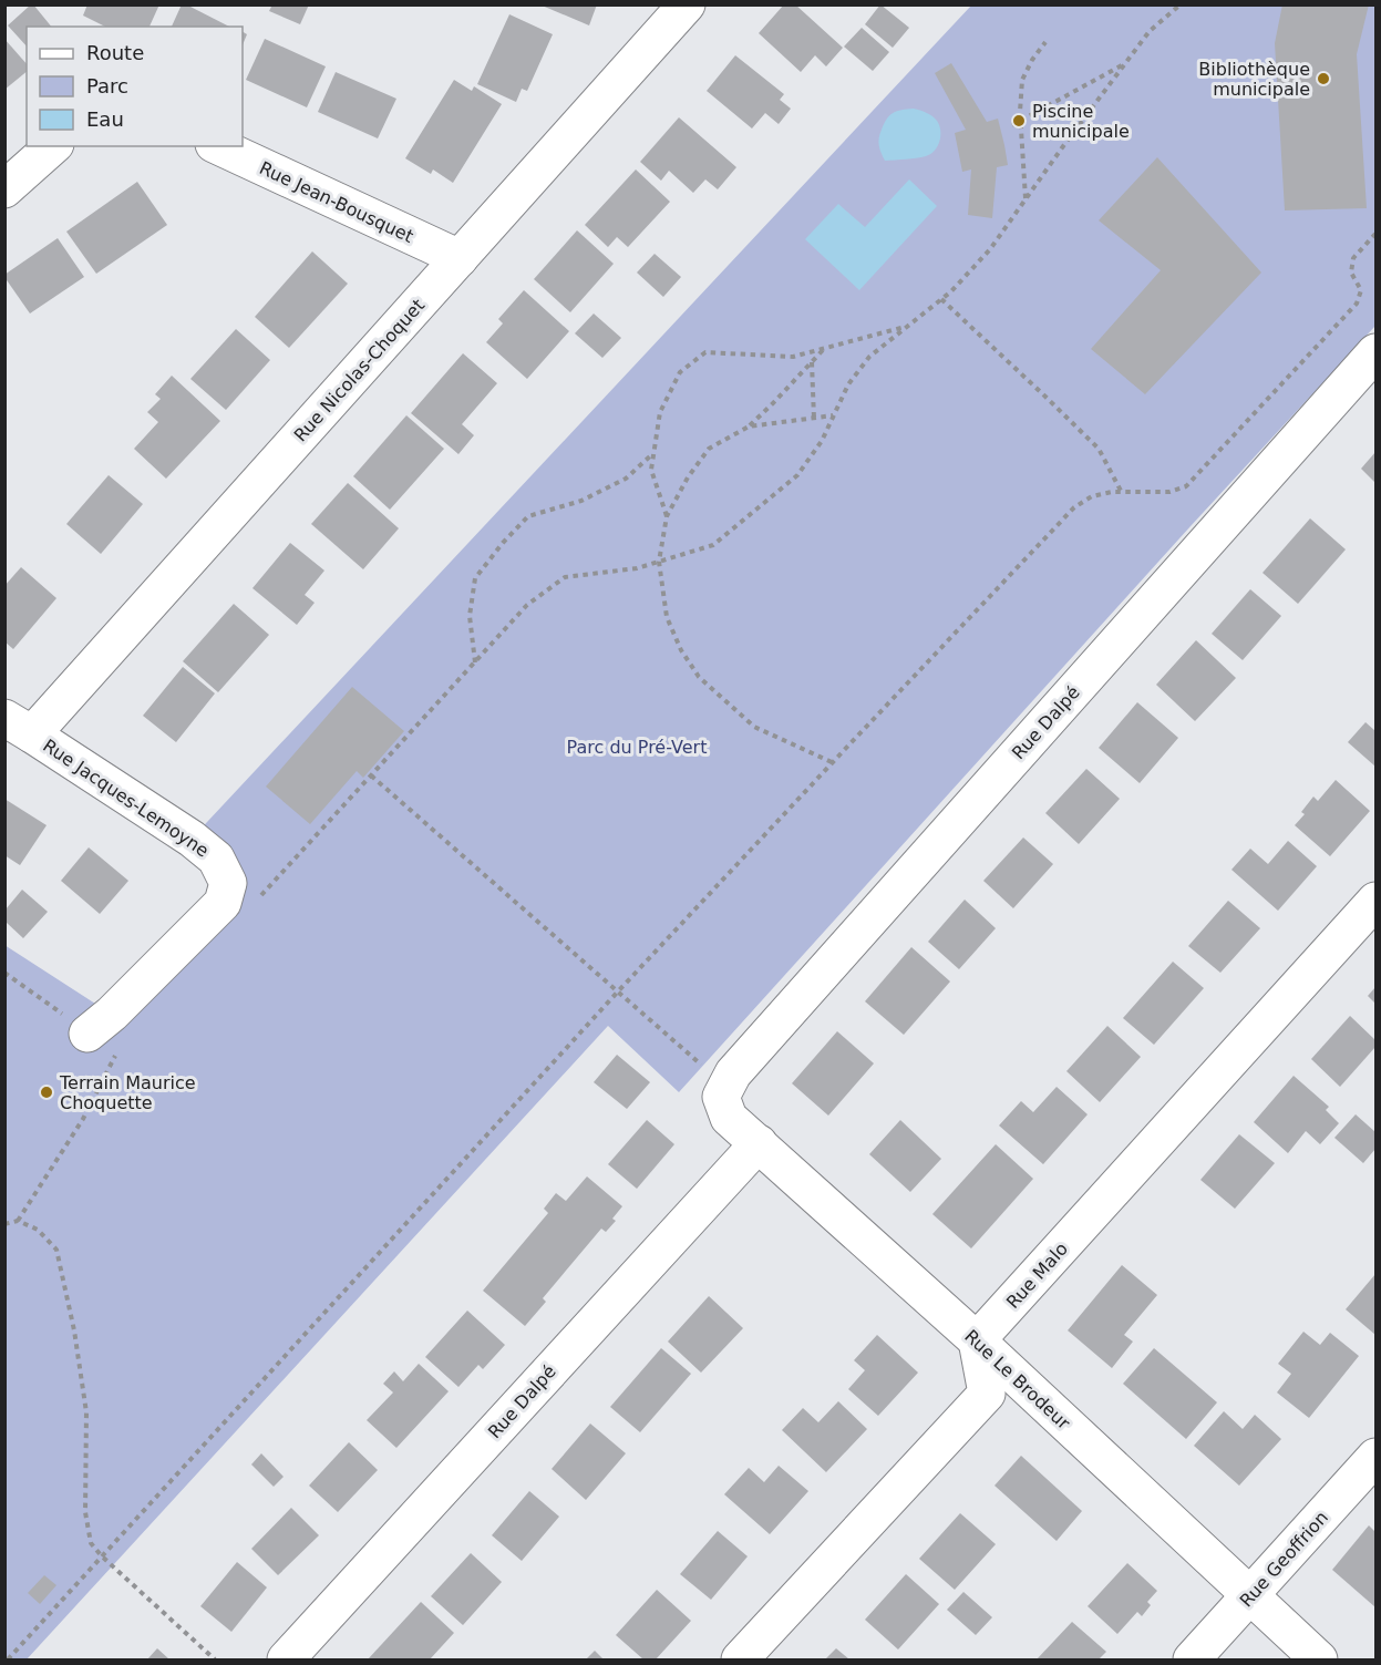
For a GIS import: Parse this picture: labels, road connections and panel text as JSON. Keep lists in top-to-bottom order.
{
  "streets": {
    "street": [
      "Rue Jean-Bousquet",
      "Rue Nicolas-Choquet",
      "Rue Dalpé",
      "Rue Jacques-Lemoyne",
      "Rue Malo",
      "Rue Le Brodeur",
      "Rue Geoffrion"
    ]
  },
  "crossings": [
    ["Rue Jean-Bousquet", "Rue Nicolas-Choquet"],
    ["Rue Nicolas-Choquet", "Rue Jacques-Lemoyne"],
    ["Rue Dalpé", "Rue Le Brodeur"],
    ["Rue Malo", "Rue Le Brodeur"],
    ["Rue Le Brodeur", "Rue Geoffrion"]
  ],
  "parks": ["Parc du Pré-Vert"],
  "places": ["Bibliothèque municipale", "Piscine municipale", "Terrain Maurice Choquette"],
  "legend": ["Route", "Parc", "Eau"]
}
